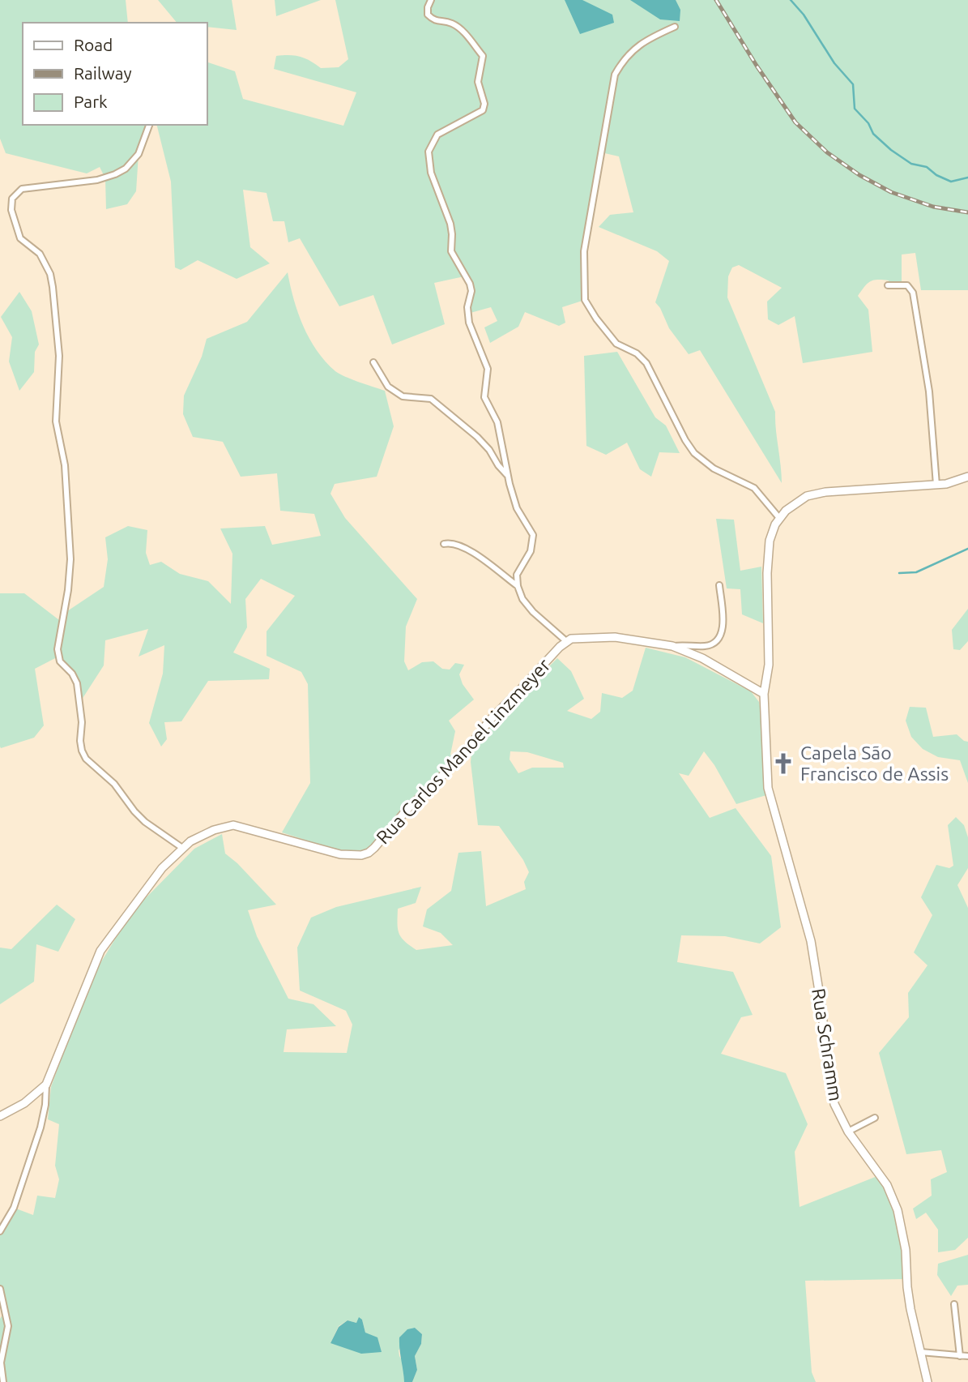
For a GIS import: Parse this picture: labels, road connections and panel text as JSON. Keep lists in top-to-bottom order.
{
  "streets": {
    "street": ["Rua Carlos Manoel Linzmeyer", "Rua Schramm"]
  },
  "places": {
    "church": ["Capela São Francisco de Assis"]
  },
  "legend": ["Road", "Railway", "Park"]
}
